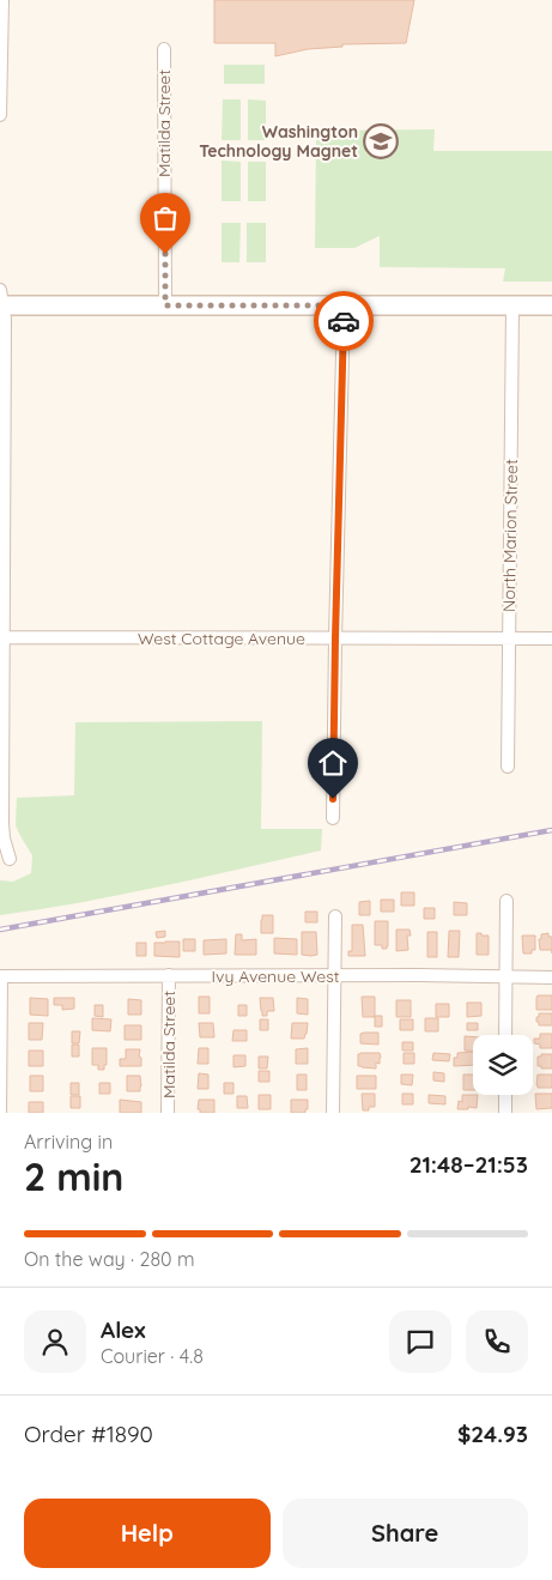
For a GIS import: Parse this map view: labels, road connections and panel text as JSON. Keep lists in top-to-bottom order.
{
  "streets": {
    "street": [
      "Matilda Street",
      "North Marion Street",
      "West Cottage Avenue",
      "Ivy Avenue West"
    ]
  },
  "crossings": [
    ["Matilda Street", "Ivy Avenue West"],
    ["North Marion Street", "West Cottage Avenue"]
  ],
  "places": {
    "school or university": ["Washington Technology Magnet"]
  },
  "page": {
    "heading": ["2 min", "Arriving in", "21:48–21:53"],
    "panel": [
      "Alex",
      "Courier · 4.8",
      "Order #1890",
      "$24.93"
    ],
    "bar": "On the way · 280 m",
    "buttons": ["Help", "Share"]
  }
}
